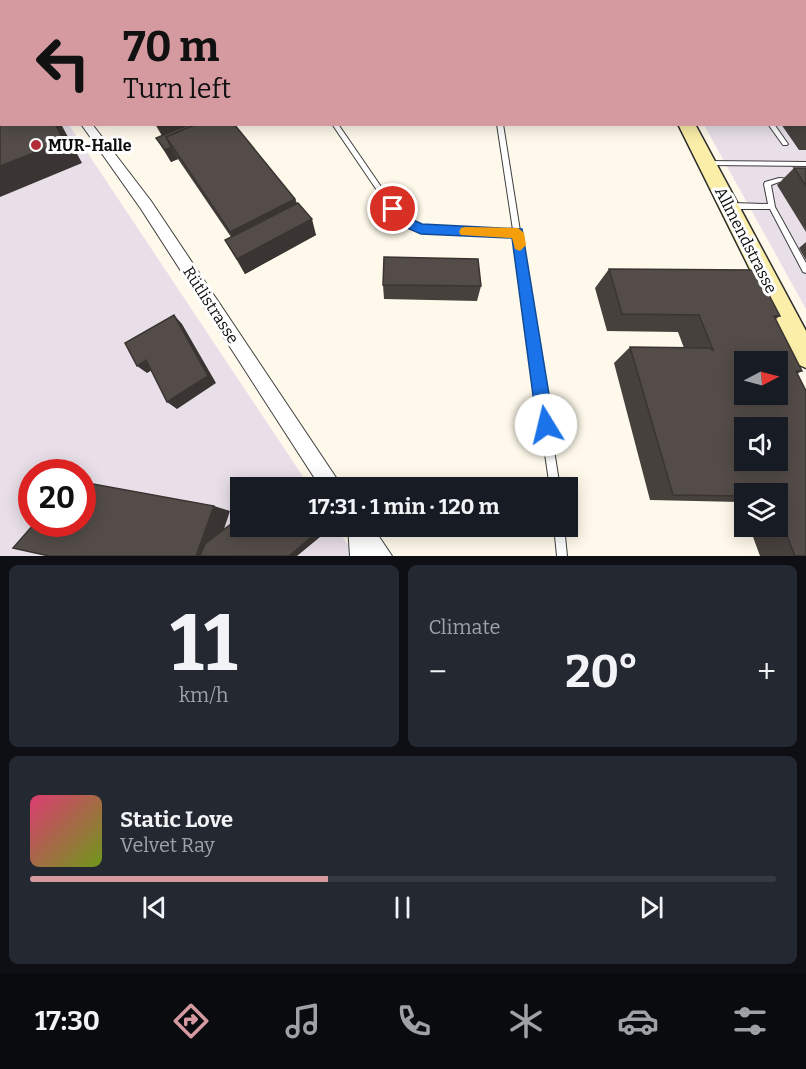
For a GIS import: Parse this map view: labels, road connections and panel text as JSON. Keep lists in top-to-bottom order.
{
  "streets": {
    "main road": ["Allmendstrasse"],
    "street": ["Rütlistrasse"]
  },
  "places": ["MUR-Halle"],
  "north": "right",
  "page": {
    "turn": ["70 m", "Turn left"],
    "limit": "20",
    "trip": "17:31 · 1 min · 120 m",
    "tile": [
      ["11", "km/h"],
      "Climate"
    ],
    "heat": ["−", "20°", "+"],
    "song": ["Static Love", "Velvet Ray"],
    "tabs": "17:30"
  }
}
